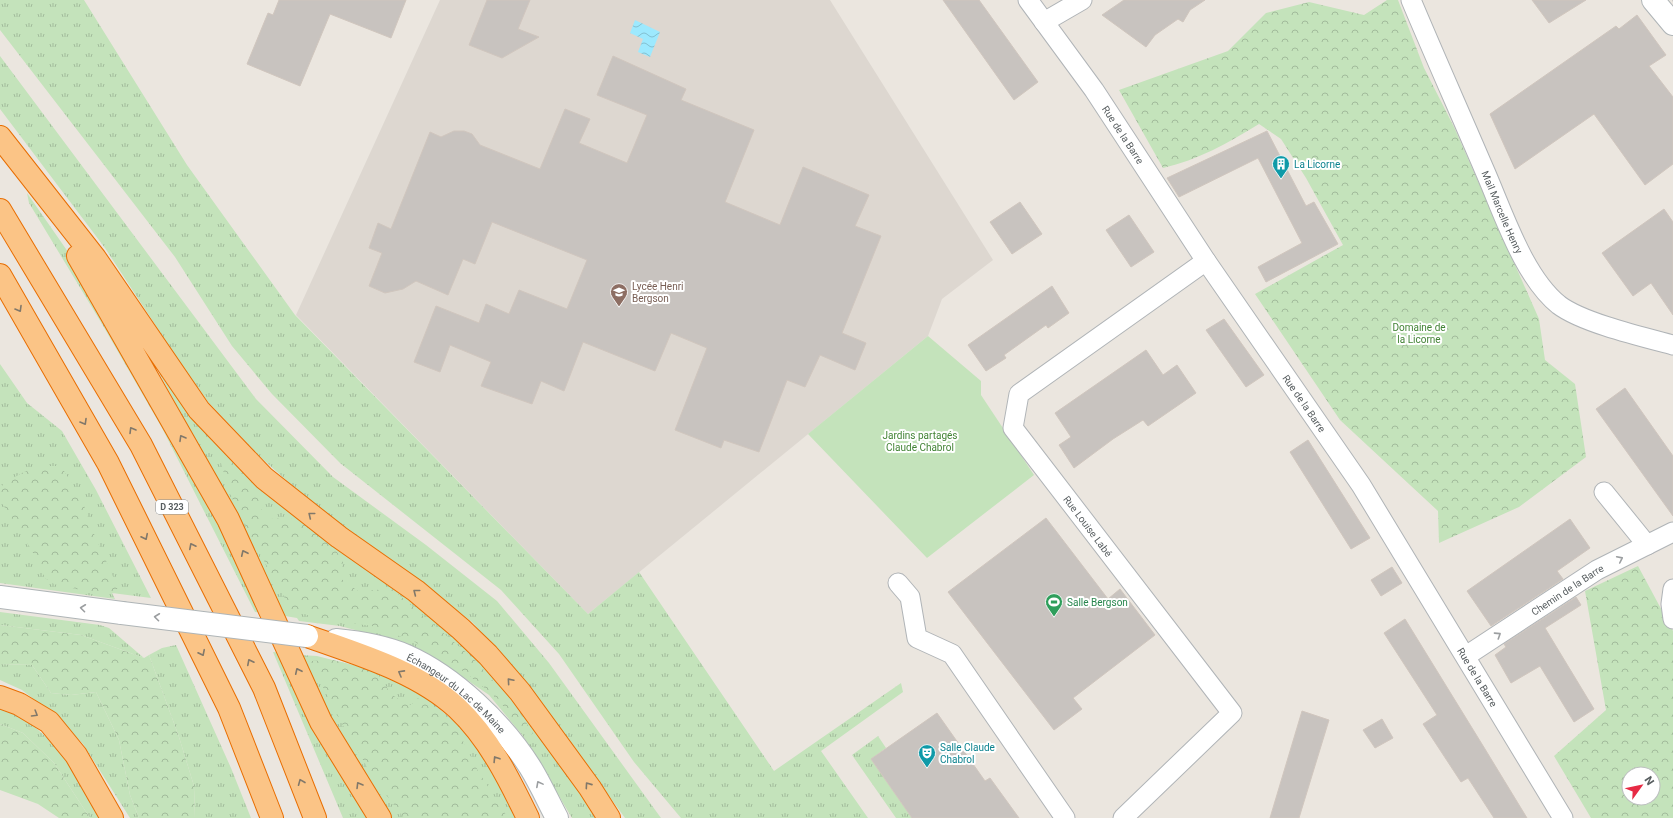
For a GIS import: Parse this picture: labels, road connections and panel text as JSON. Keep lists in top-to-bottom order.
{
  "streets": {
    "highway": ["D 323"],
    "street": [
      "Rue de la Barre",
      "Mail Marcelle Henry",
      "Rue Louise Labé",
      "Chemin de la Barre",
      "Échangeur du Lac de Maine"
    ]
  },
  "crossings": [
    ["Rue de la Barre", "Rue Louise Labé"],
    ["Rue de la Barre", "Chemin de la Barre"]
  ],
  "one_way": ["Chemin de la Barre", "Échangeur du Lac de Maine"],
  "parks": ["Domaine de la Licorne", "Jardins partagés Claude Chabrol"],
  "places": {
    "building": ["La Licorne"],
    "school or university": ["Lycée Henri Bergson"],
    "sports": ["Salle Bergson"],
    "theatre": ["Salle Claude Chabrol"]
  },
  "north": "top right"
}
